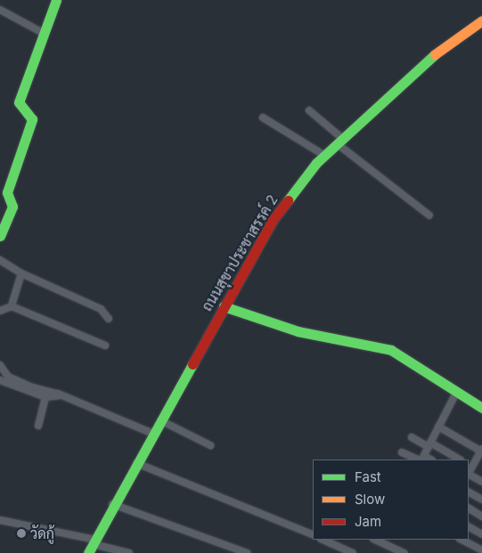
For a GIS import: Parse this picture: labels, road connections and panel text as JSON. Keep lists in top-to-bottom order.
{
  "streets": {
    "street": ["ถนนสุขาประชาสรรค์ 2"]
  },
  "places": ["วัดกู้"],
  "legend": ["Fast", "Slow", "Jam"]
}
